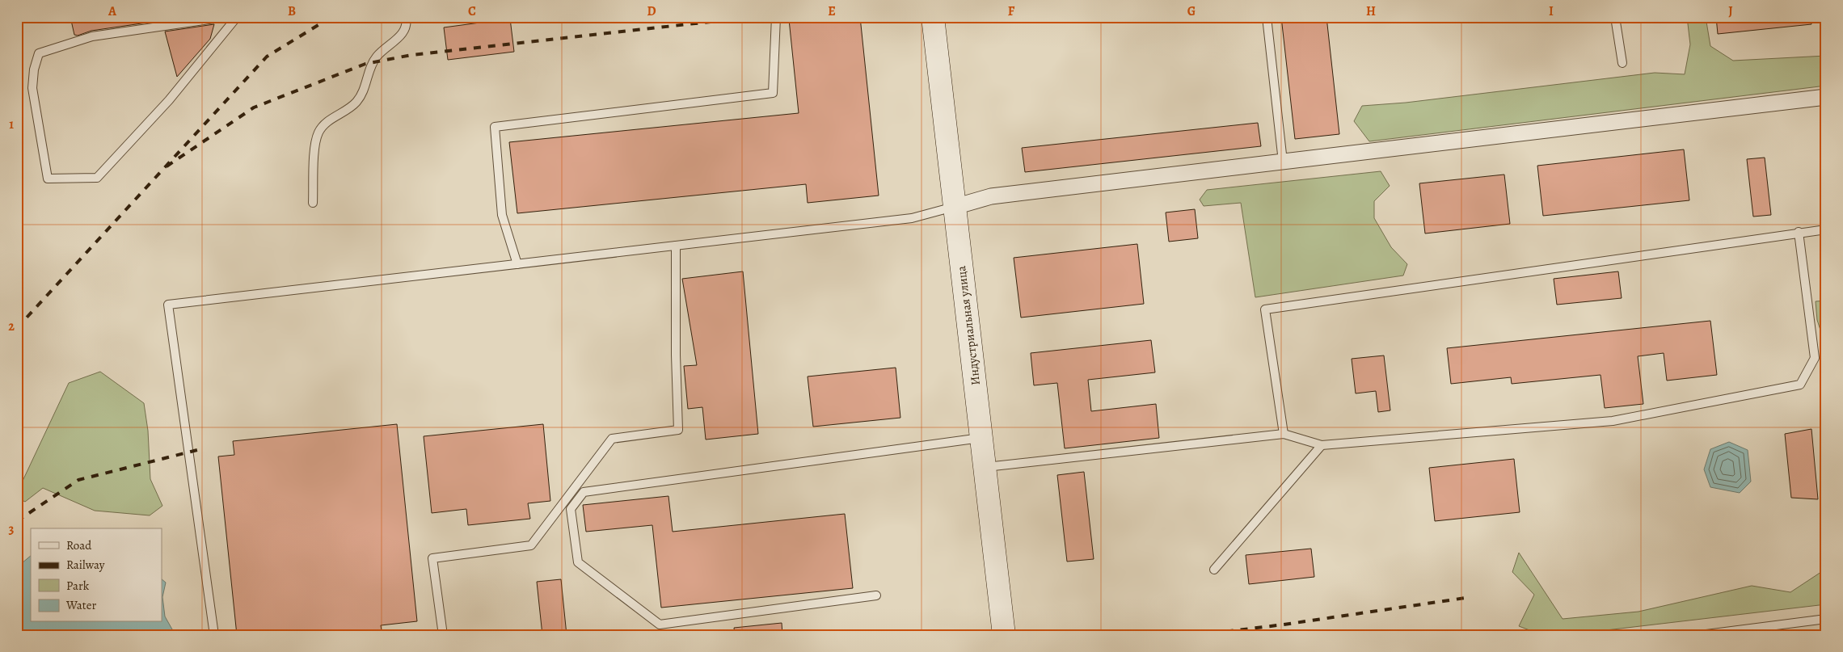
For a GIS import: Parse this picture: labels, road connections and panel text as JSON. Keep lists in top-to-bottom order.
{
  "streets": {
    "street": ["Индустриальная улица"]
  },
  "legend": [
    "Road",
    "Railway",
    "Park",
    "Water"
  ],
  "grid": {
    "columns": [
      "A",
      "B",
      "C",
      "D",
      "E",
      "F",
      "G",
      "H",
      "I",
      "J"
    ],
    "rows": ["1", "2", "3"]
  }
}
